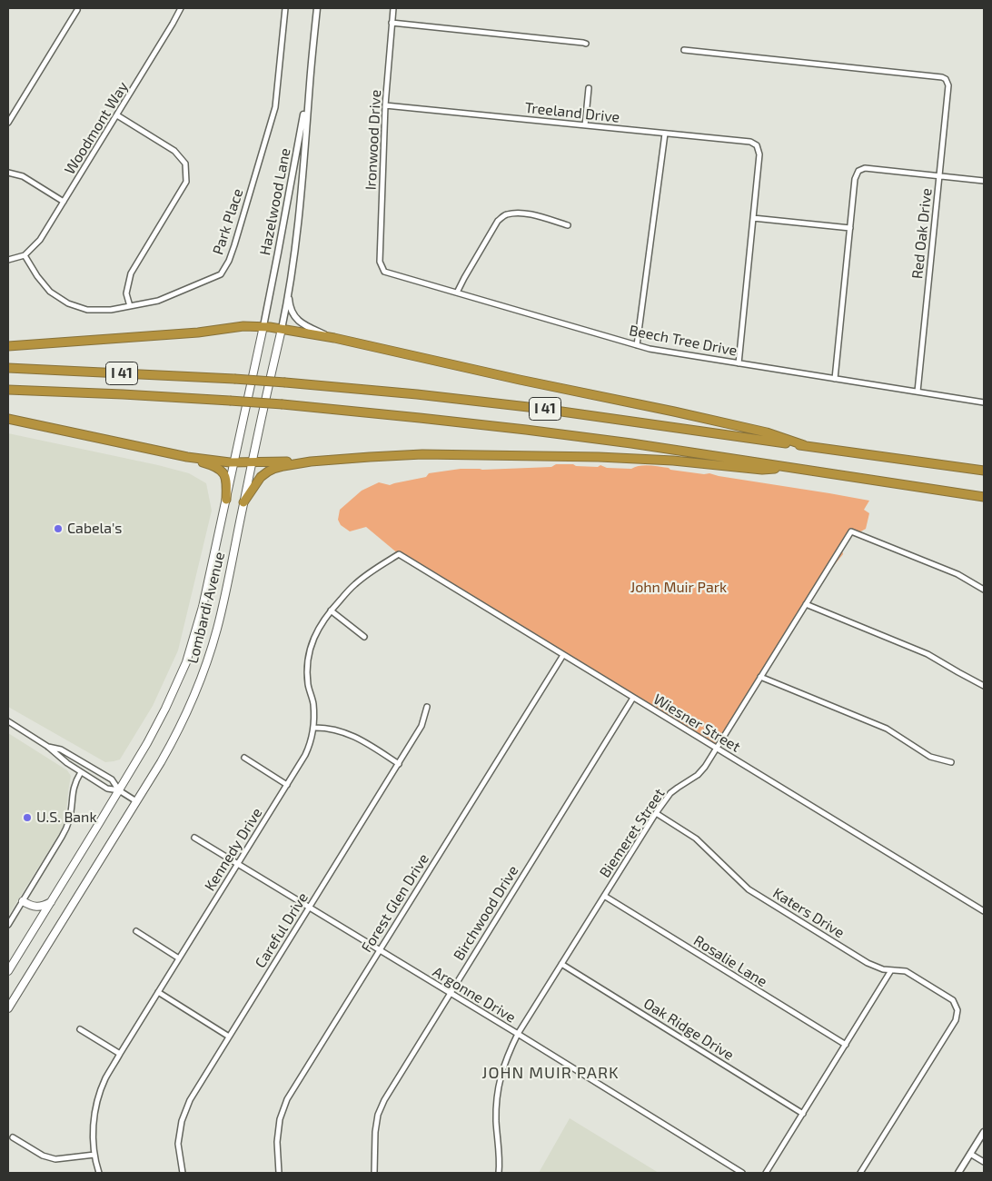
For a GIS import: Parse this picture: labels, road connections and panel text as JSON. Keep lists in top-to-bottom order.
{
  "streets": {
    "highway": ["I 41"],
    "main road": ["Lombardi Avenue"],
    "street": [
      "Treeland Drive",
      "Woodmont Way",
      "Ironwood Drive",
      "Hazelwood Lane",
      "Park Place",
      "Red Oak Drive",
      "Beech Tree Drive",
      "Wiesner Street",
      "Biemeret Street",
      "Kennedy Drive",
      "Forest Glen Drive",
      "Birchwood Drive",
      "Katers Drive",
      "Careful Drive",
      "Rosalie Lane",
      "Argonne Drive",
      "Oak Ridge Drive"
    ]
  },
  "crossings": [
    ["Treeland Drive", "Ironwood Drive"],
    ["Woodmont Way", "Park Place"],
    ["Ironwood Drive", "Beech Tree Drive"],
    ["Hazelwood Lane", "Lombardi Avenue"],
    ["Red Oak Drive", "Beech Tree Drive"],
    ["Wiesner Street", "Biemeret Street"],
    ["Wiesner Street", "Kennedy Drive"],
    ["Wiesner Street", "Forest Glen Drive"],
    ["Wiesner Street", "Birchwood Drive"],
    ["Biemeret Street", "Katers Drive"],
    ["Biemeret Street", "Rosalie Lane"],
    ["Biemeret Street", "Argonne Drive"],
    ["Biemeret Street", "Oak Ridge Drive"],
    ["Kennedy Drive", "Argonne Drive"],
    ["Forest Glen Drive", "Argonne Drive"],
    ["Birchwood Drive", "Argonne Drive"],
    ["Careful Drive", "Argonne Drive"]
  ],
  "districts": ["JOHN MUIR PARK"],
  "parks": ["John Muir Park"],
  "places": ["Cabela's", "U.S. Bank"]
}
